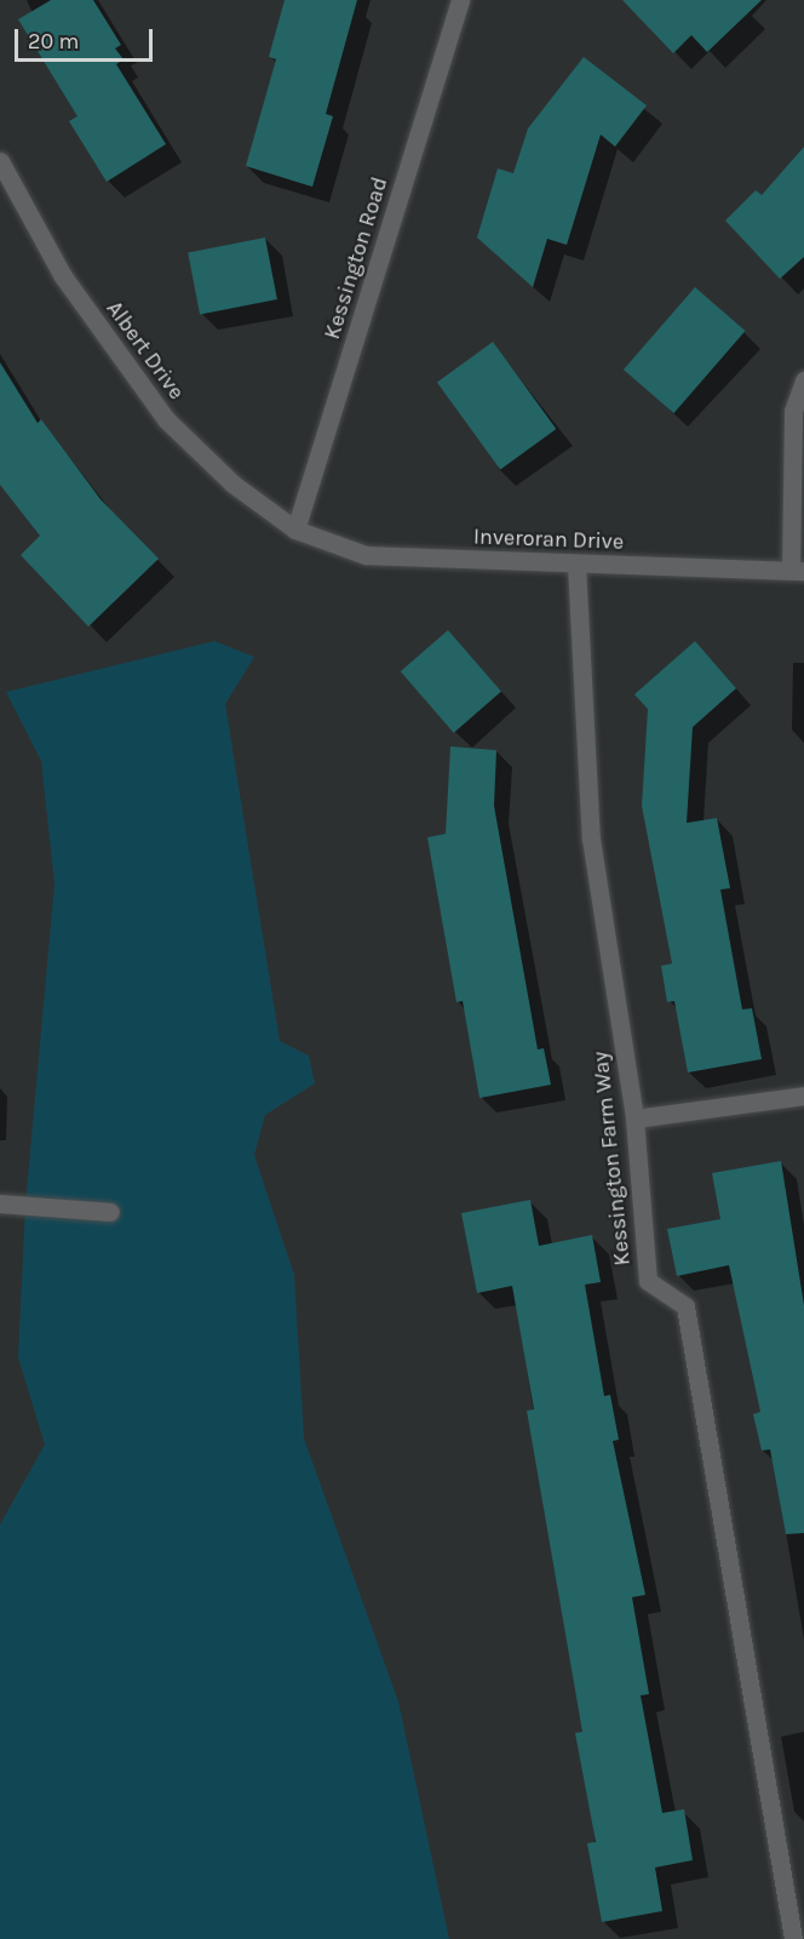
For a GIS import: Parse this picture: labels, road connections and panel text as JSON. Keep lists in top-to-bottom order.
{
  "streets": {
    "street": [
      "Kessington Road",
      "Albert Drive",
      "Inveroran Drive",
      "Kessington Farm Way"
    ]
  },
  "crossings": [
    ["Kessington Road", "Albert Drive"],
    ["Kessington Road", "Inveroran Drive"],
    ["Albert Drive", "Inveroran Drive"],
    ["Inveroran Drive", "Kessington Farm Way"]
  ],
  "scale_bar": "20 m"
}
